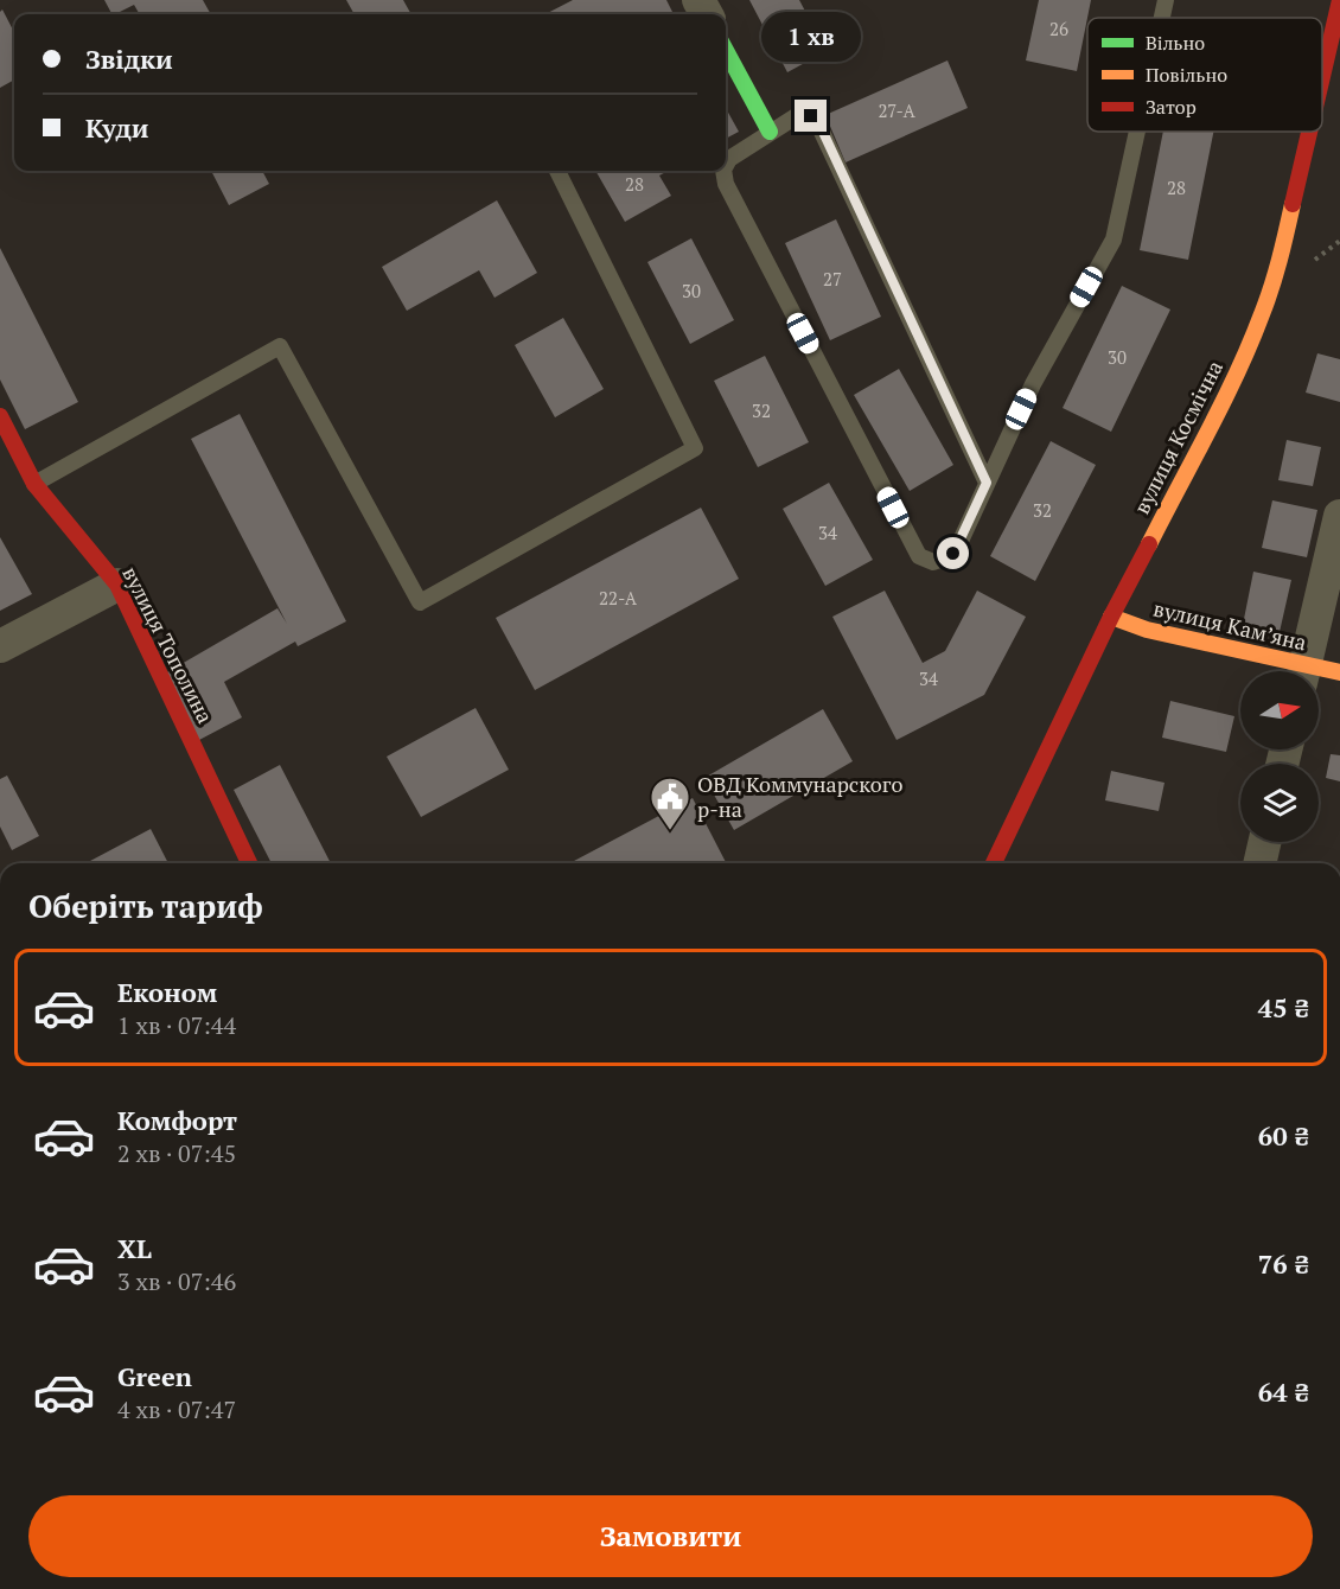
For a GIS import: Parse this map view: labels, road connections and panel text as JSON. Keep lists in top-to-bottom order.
{
  "streets": {
    "main road": ["вулиця Космічна", "вулиця Кам’яна", "вулиця Тополина"]
  },
  "crossings": [
    ["вулиця Космічна", "вулиця Кам’яна"]
  ],
  "places": {
    "public building": ["ОВД Коммунарского р-на"]
  },
  "house_numbers": [
    "26",
    "27-А",
    "28",
    "28",
    "27",
    "30",
    "30",
    "32",
    "32",
    "34",
    "22-А",
    "34"
  ],
  "legend": ["Вільно", "Повільно", "Затор"],
  "north": "right",
  "page": {
    "bubble": "1 хв",
    "banner": ["Звідки", "Куди"],
    "heading": "Оберіть тариф",
    "list": [
      {
        "name": "Економ",
        "note": "1 хв · 07:44",
        "value": "45 ₴"
      },
      {
        "name": "Комфорт",
        "note": "2 хв · 07:45",
        "value": "60 ₴"
      },
      {
        "name": "XL",
        "note": "3 хв · 07:46",
        "value": "76 ₴"
      },
      {
        "name": "Green",
        "note": "4 хв · 07:47",
        "value": "64 ₴"
      }
    ],
    "buttons": "Замовити"
  }
}
